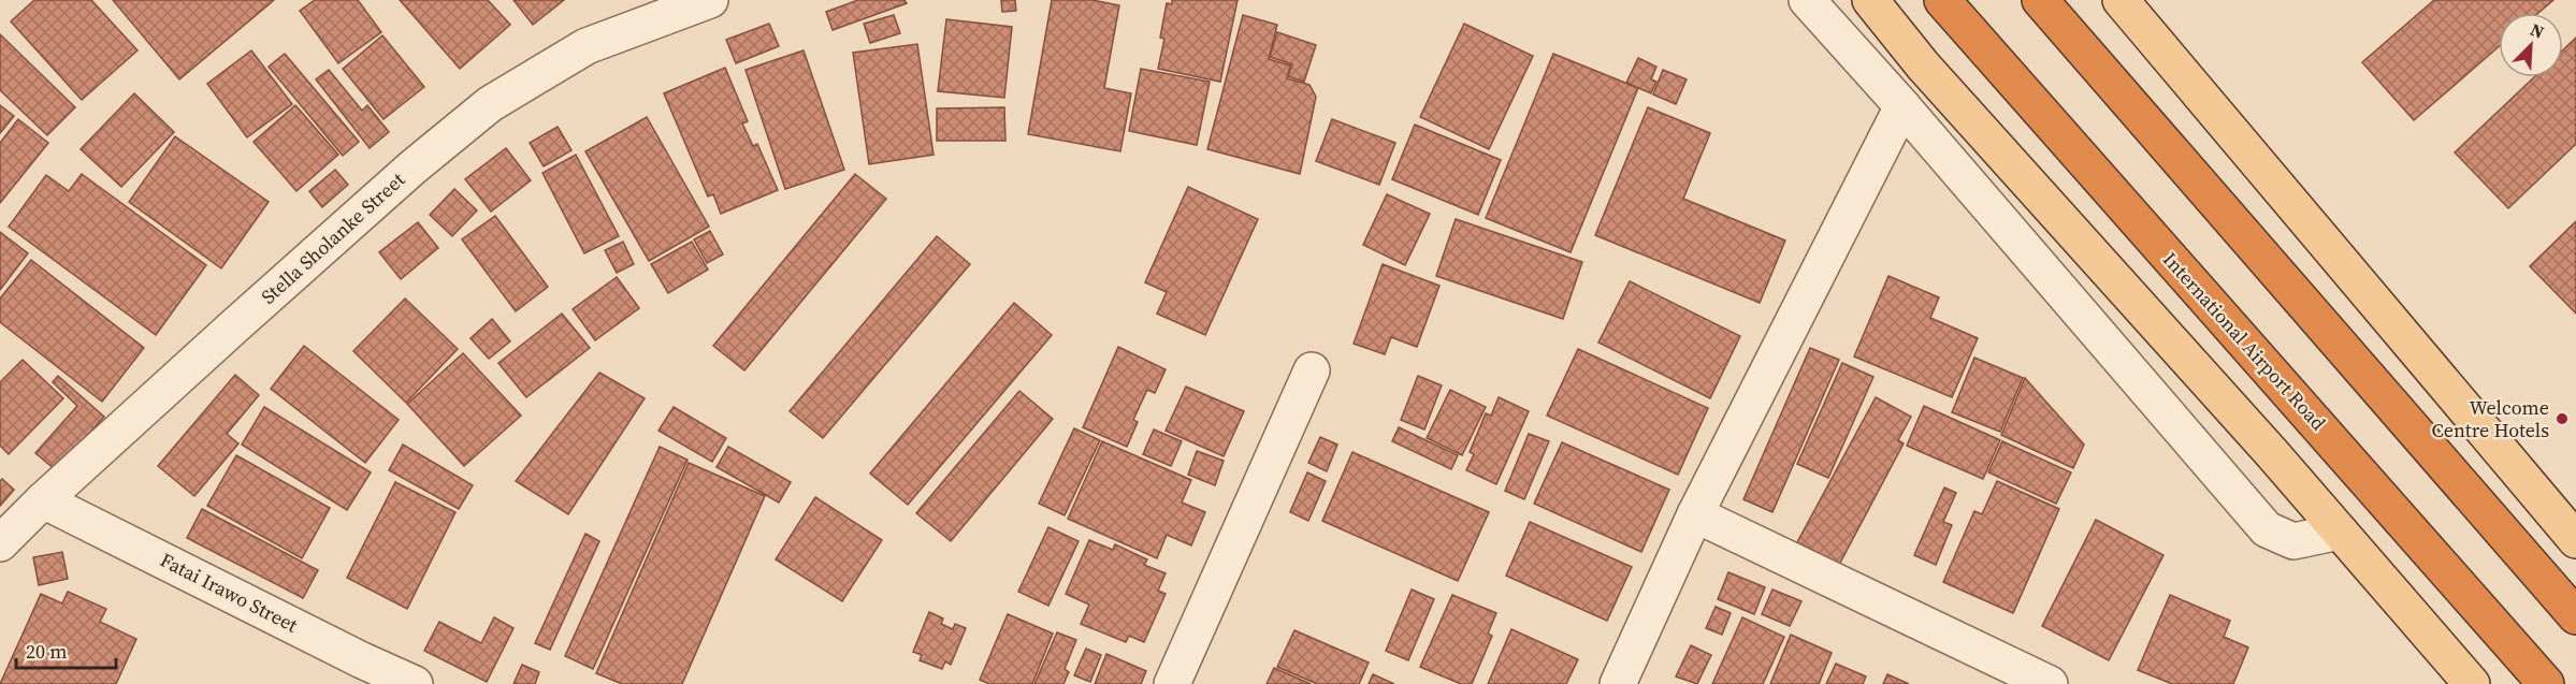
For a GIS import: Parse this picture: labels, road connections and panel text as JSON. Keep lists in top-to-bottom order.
{
  "streets": {
    "highway": ["International Airport Road"],
    "street": ["Stella Sholanke Street", "Fatai Irawo Street"]
  },
  "crossings": [
    ["Stella Sholanke Street", "Fatai Irawo Street"]
  ],
  "places": ["Welcome Centre Hotels"],
  "scale_bar": "20 m",
  "north": "top right"
}
